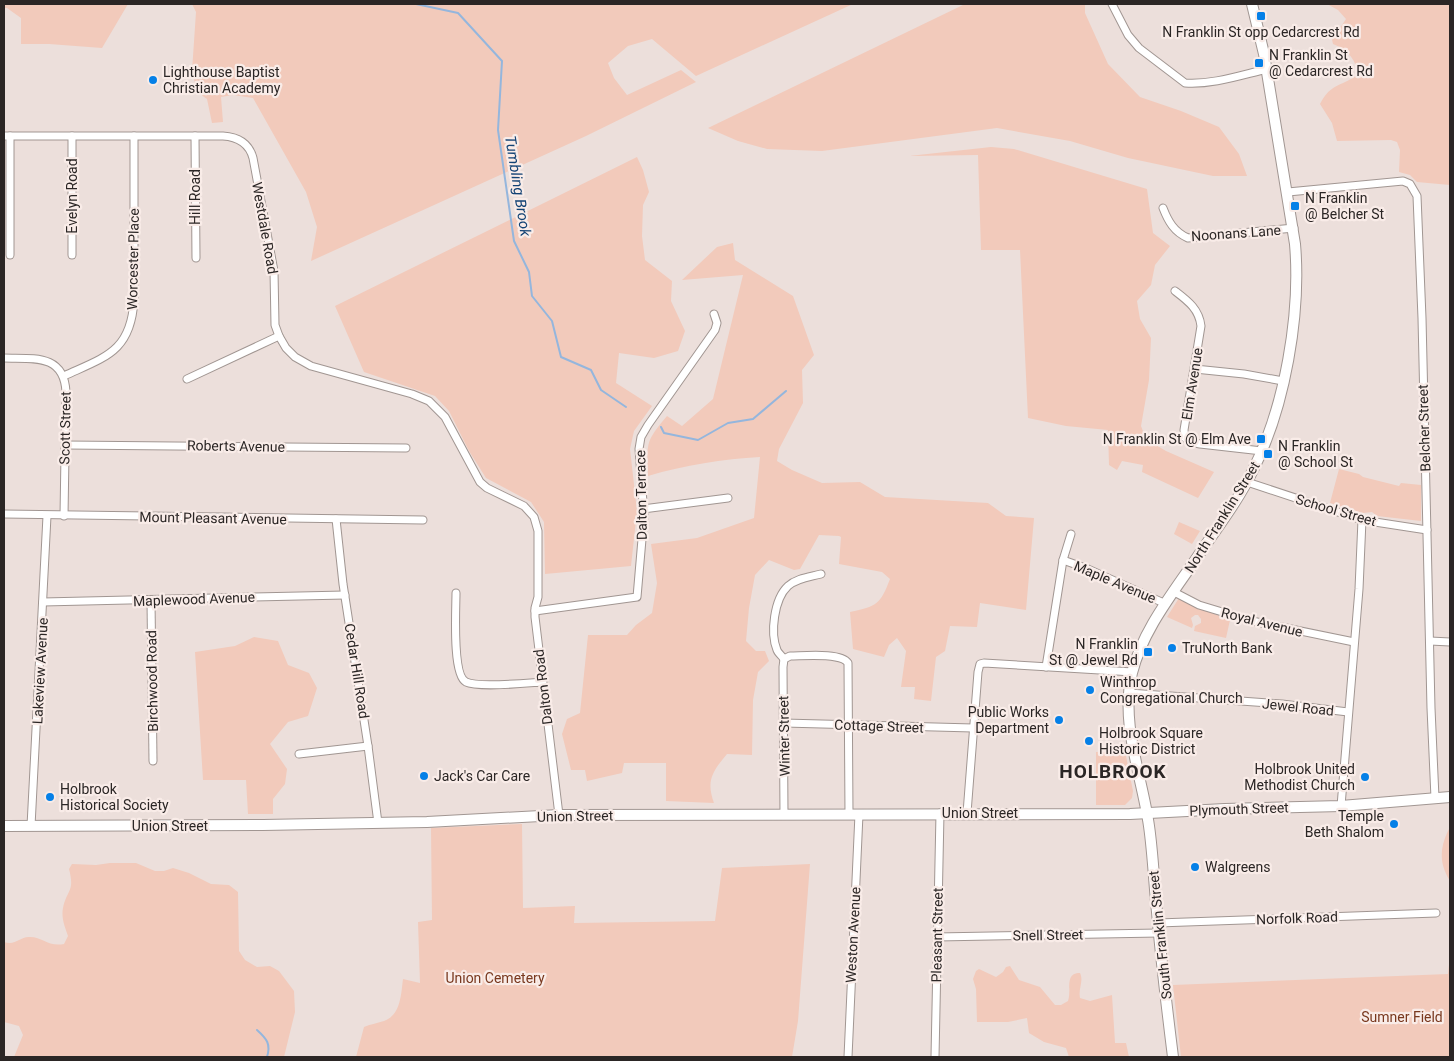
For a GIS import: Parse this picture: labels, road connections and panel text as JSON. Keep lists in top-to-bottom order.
{
  "streets": {
    "main road": [
      "North Franklin Street",
      "Plymouth Street",
      "Union Street",
      "South Franklin Street"
    ],
    "street": [
      "Evelyn Road",
      "Hill Road",
      "Westdale Road",
      "Noonans Lane",
      "Worcester Place",
      "Elm Avenue",
      "Scott Street",
      "Belcher Street",
      "Roberts Avenue",
      "Dalton Terrace",
      "School Street",
      "Mount Pleasant Avenue",
      "Maple Avenue",
      "Maplewood Avenue",
      "Royal Avenue",
      "Lakeview Avenue",
      "Cedar Hill Road",
      "Birchwood Road",
      "Dalton Road",
      "Jewel Road",
      "Cottage Street",
      "Winter Street",
      "Norfolk Road",
      "Weston Avenue",
      "Pleasant Street",
      "Snell Street"
    ]
  },
  "crossings": [
    ["Evelyn Road", "Westdale Road"],
    ["Hill Road", "Westdale Road"],
    ["Westdale Road", "Worcester Place"],
    ["Westdale Road", "Dalton Road"],
    ["Noonans Lane", "North Franklin Street"],
    ["Worcester Place", "Scott Street"],
    ["Elm Avenue", "North Franklin Street"],
    ["Scott Street", "Roberts Avenue"],
    ["Scott Street", "Mount Pleasant Avenue"],
    ["Belcher Street", "School Street"],
    ["Belcher Street", "North Franklin Street"],
    ["Belcher Street", "Plymouth Street"],
    ["Dalton Terrace", "Dalton Road"],
    ["School Street", "North Franklin Street"],
    ["North Franklin Street", "Maple Avenue"],
    ["North Franklin Street", "Royal Avenue"],
    ["North Franklin Street", "Jewel Road"],
    ["North Franklin Street", "Plymouth Street"],
    ["North Franklin Street", "Union Street"],
    ["North Franklin Street", "South Franklin Street"],
    ["Mount Pleasant Avenue", "Lakeview Avenue"],
    ["Mount Pleasant Avenue", "Cedar Hill Road"],
    ["Maplewood Avenue", "Lakeview Avenue"],
    ["Maplewood Avenue", "Cedar Hill Road"],
    ["Maplewood Avenue", "Birchwood Road"],
    ["Lakeview Avenue", "Union Street"],
    ["Cedar Hill Road", "Union Street"],
    ["Dalton Road", "Union Street"],
    ["Cottage Street", "Winter Street"],
    ["Cottage Street", "Weston Avenue"],
    ["Winter Street", "Union Street"],
    ["Winter Street", "Weston Avenue"],
    ["Plymouth Street", "Union Street"],
    ["Plymouth Street", "South Franklin Street"],
    ["Union Street", "Weston Avenue"],
    ["Union Street", "Pleasant Street"],
    ["Union Street", "South Franklin Street"],
    ["Norfolk Road", "Snell Street"],
    ["Norfolk Road", "South Franklin Street"],
    ["Pleasant Street", "Snell Street"],
    ["Snell Street", "South Franklin Street"]
  ],
  "districts": ["HOLBROOK"],
  "water": ["Tumbling Brook"],
  "parks": ["Union Cemetery", "Sumner Field"],
  "places": {
    "transit": [
      "N Franklin St opp Cedarcrest Rd",
      "N Franklin St @ Cedarcrest Rd",
      "N Franklin @ Belcher St",
      "N Franklin St @ Elm Ave",
      "N Franklin @ School St",
      "N Franklin St @ Jewel Rd"
    ],
    "other": [
      "Lighthouse Baptist Christian Academy",
      "TruNorth Bank",
      "Winthrop Congregational Church",
      "Public Works Department",
      "Holbrook Square Historic District",
      "Jack's Car Care",
      "Holbrook United Methodist Church",
      "Holbrook Historical Society",
      "Temple Beth Shalom",
      "Walgreens"
    ]
  }
}
